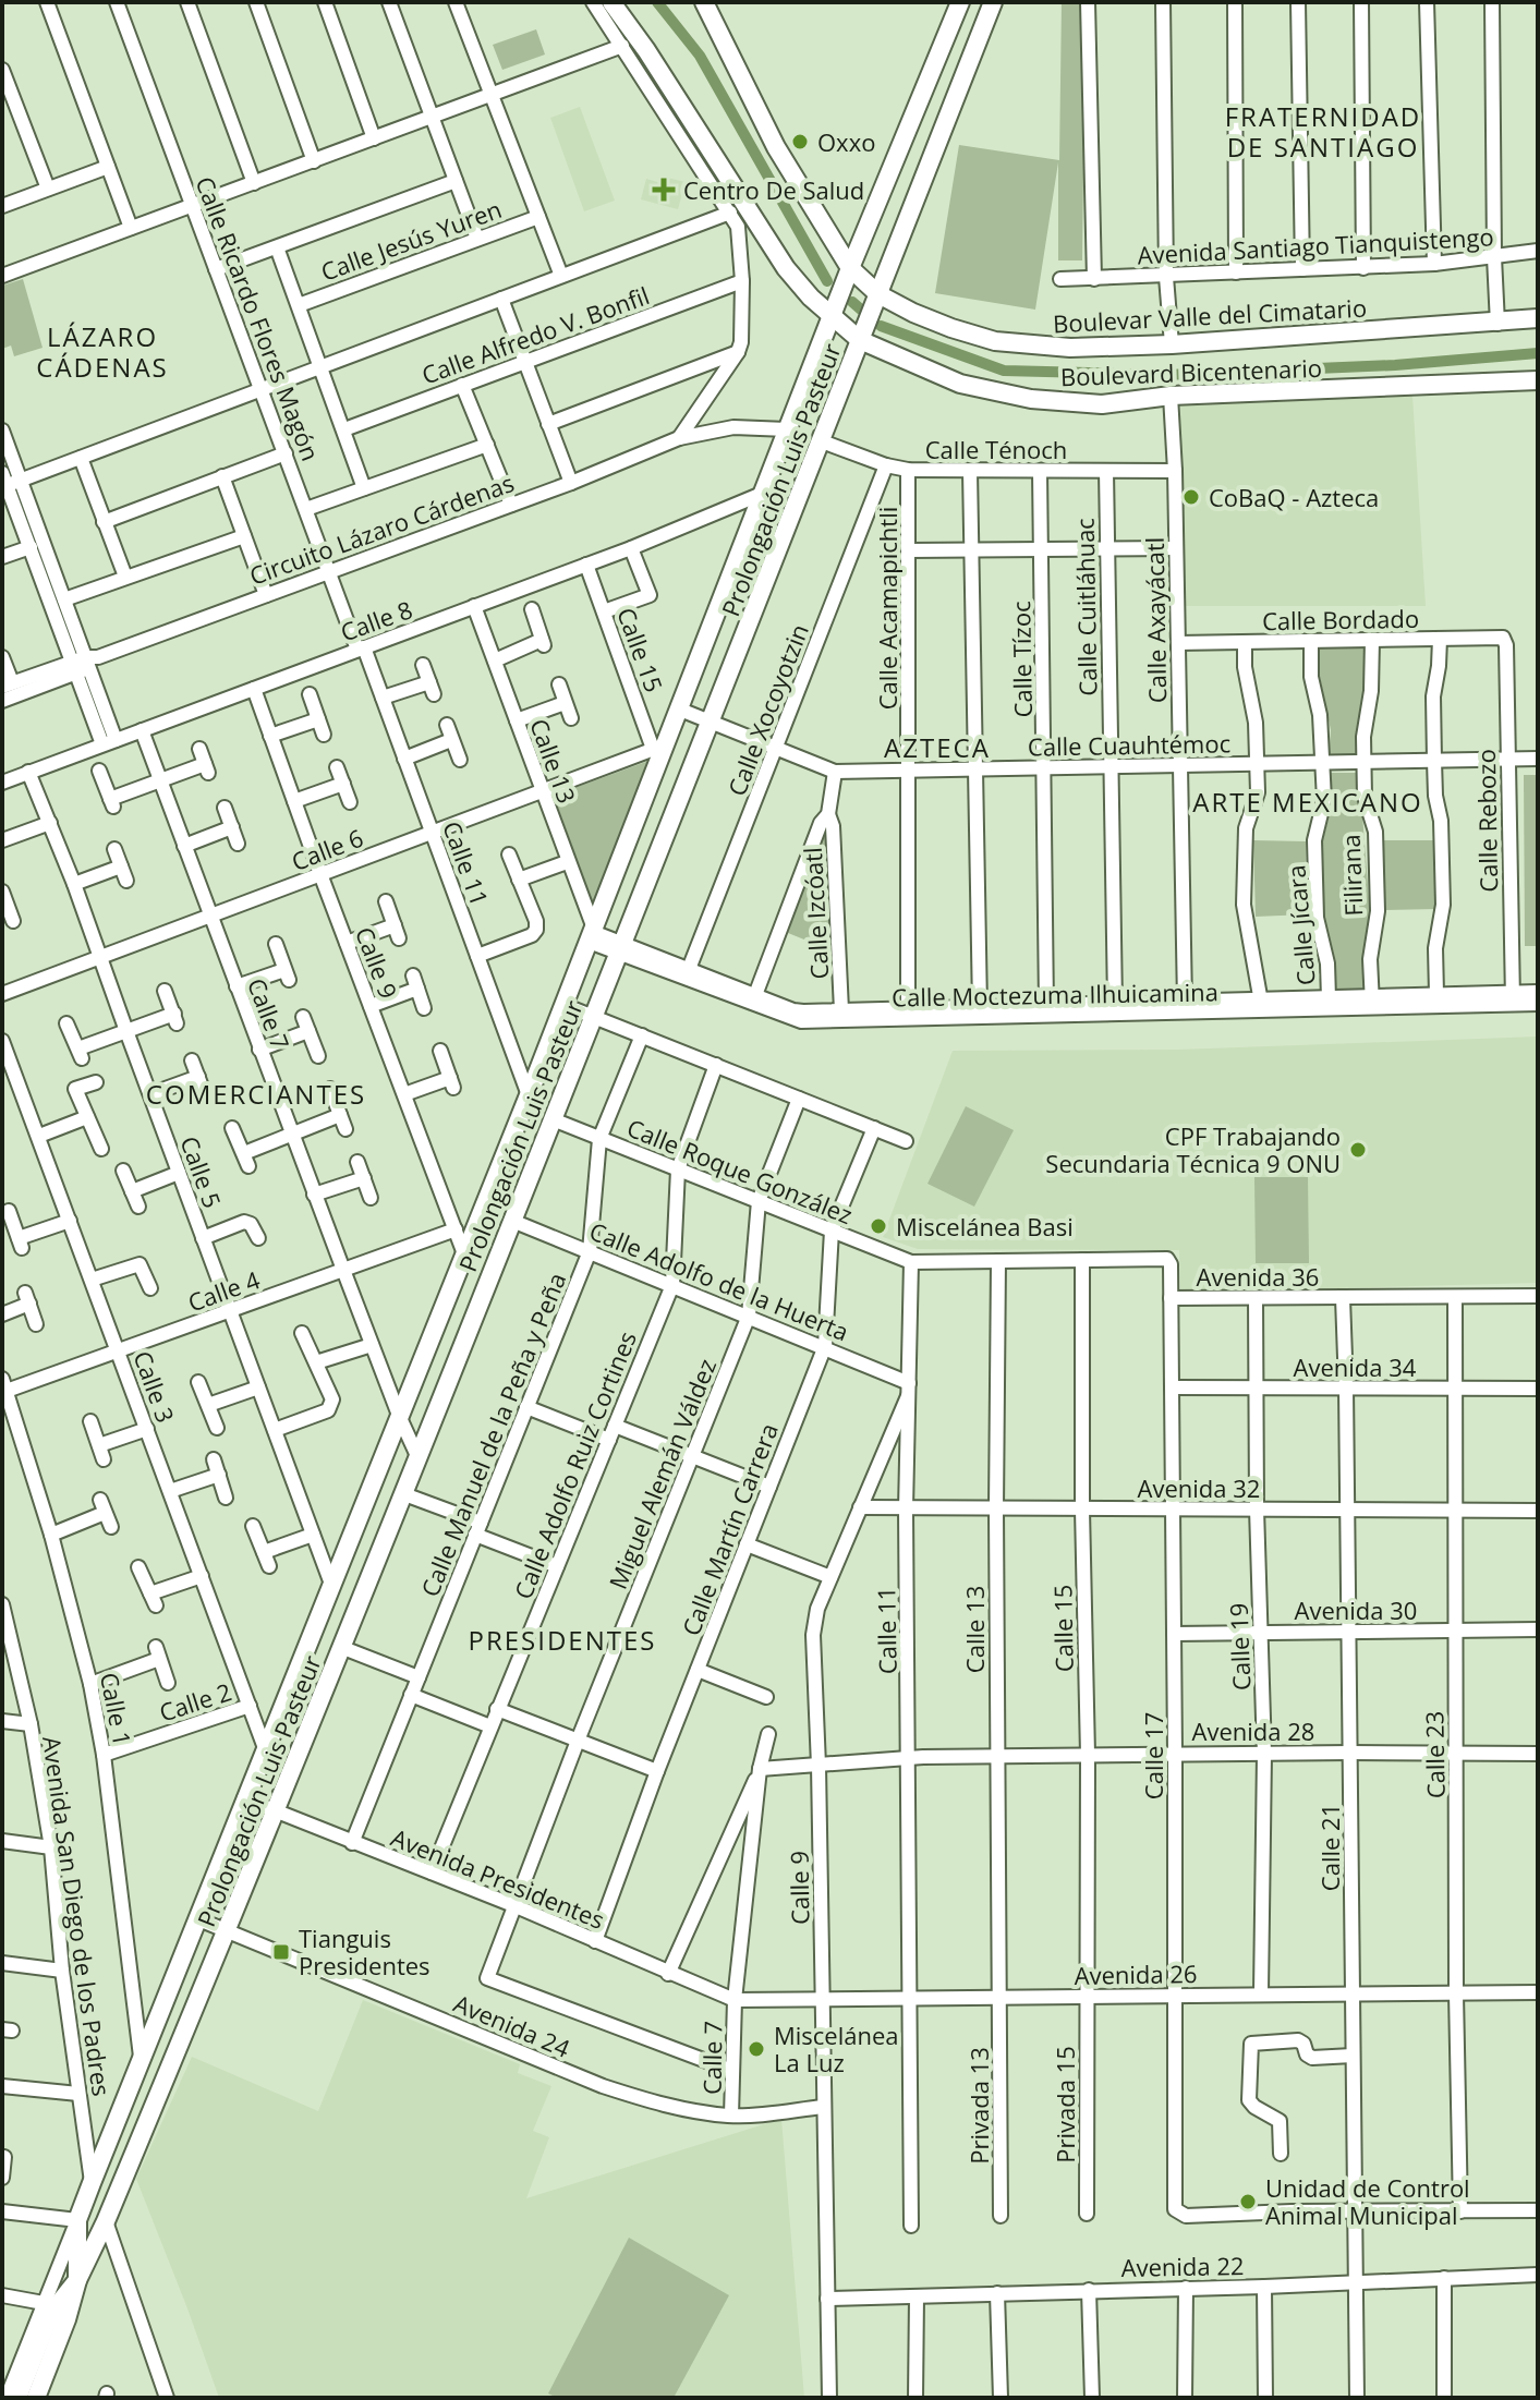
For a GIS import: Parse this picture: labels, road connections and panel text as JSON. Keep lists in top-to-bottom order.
{
  "streets": {
    "main road": ["Boulevar Valle del Cimatario", "Boulevard Bicentenario", "Prolongación Luis Pasteur"],
    "street": [
      "Calle Jesús Yuren",
      "Avenida Santiago Tianquistengo",
      "Calle Ricardo Flores Magón",
      "Calle Alfredo V. Bonfil",
      "Calle Ténoch",
      "Circuito Lázaro Cárdenas",
      "Calle Cuitláhuac",
      "Calle Acamapichtli",
      "Calle Bordado",
      "Calle 8",
      "Calle Axayácatl",
      "Calle 15",
      "Calle Tízoc",
      "Calle Xocoyotzin",
      "Calle Cuauhtémoc",
      "Calle 13",
      "Calle Rebozo",
      "Calle 6",
      "Calle 11",
      "Filirana",
      "Calle Izcóatl",
      "Calle Jícara",
      "Calle 9",
      "Calle Moctezuma Ilhuicamina",
      "Calle 7",
      "Calle Roque González",
      "Calle 5",
      "Avenida 36",
      "Calle Adolfo de la Huerta",
      "Calle 4",
      "Avenida 34",
      "Calle 3",
      "Calle Manuel de la Peña y Peña",
      "Calle Adolfo Ruiz Cortines",
      "Miguel Alemán Váldez",
      "Avenida 32",
      "Calle Martín Carrera",
      "Avenida 30",
      "Calle 19",
      "Calle 2",
      "Calle 1",
      "Avenida 28",
      "Calle 23",
      "Calle 17",
      "Calle 21",
      "Avenida Presidentes",
      "Avenida San Diego de los Padres",
      "Avenida 26",
      "Avenida 24",
      "Privada 15",
      "Privada 13",
      "Avenida 22"
    ]
  },
  "crossings": [
    ["Boulevar Valle del Cimatario", "Prolongación Luis Pasteur"],
    ["Calle Ricardo Flores Magón", "Circuito Lázaro Cárdenas"],
    ["Calle Ricardo Flores Magón", "Calle 8"],
    ["Calle Ricardo Flores Magón", "Calle 11"],
    ["Boulevard Bicentenario", "Prolongación Luis Pasteur"],
    ["Boulevard Bicentenario", "Calle Axayácatl"],
    ["Calle Ténoch", "Prolongación Luis Pasteur"],
    ["Calle Ténoch", "Calle Cuitláhuac"],
    ["Calle Ténoch", "Calle Acamapichtli"],
    ["Calle Ténoch", "Calle Axayácatl"],
    ["Calle Ténoch", "Calle Tízoc"],
    ["Calle Ténoch", "Calle Xocoyotzin"],
    ["Prolongación Luis Pasteur", "Circuito Lázaro Cárdenas"],
    ["Prolongación Luis Pasteur", "Calle 8"],
    ["Prolongación Luis Pasteur", "Calle 15"],
    ["Prolongación Luis Pasteur", "Calle Cuauhtémoc"],
    ["Prolongación Luis Pasteur", "Calle 13"],
    ["Prolongación Luis Pasteur", "Calle 6"],
    ["Prolongación Luis Pasteur", "Calle 11"],
    ["Prolongación Luis Pasteur", "Calle 9"],
    ["Prolongación Luis Pasteur", "Calle Moctezuma Ilhuicamina"],
    ["Prolongación Luis Pasteur", "Calle 7"],
    ["Prolongación Luis Pasteur", "Calle Roque González"],
    ["Prolongación Luis Pasteur", "Calle 5"],
    ["Prolongación Luis Pasteur", "Calle Adolfo de la Huerta"],
    ["Prolongación Luis Pasteur", "Calle 3"],
    ["Prolongación Luis Pasteur", "Calle 1"],
    ["Prolongación Luis Pasteur", "Avenida Presidentes"],
    ["Prolongación Luis Pasteur", "Avenida San Diego de los Padres"],
    ["Prolongación Luis Pasteur", "Avenida 24"],
    ["Calle Cuitláhuac", "Calle Cuauhtémoc"],
    ["Calle Cuitláhuac", "Calle Moctezuma Ilhuicamina"],
    ["Calle Acamapichtli", "Calle Cuauhtémoc"],
    ["Calle Acamapichtli", "Calle Moctezuma Ilhuicamina"],
    ["Calle Bordado", "Calle Axayácatl"],
    ["Calle Bordado", "Calle Rebozo"],
    ["Calle Bordado", "Filirana"],
    ["Calle Bordado", "Calle Jícara"],
    ["Calle 8", "Calle 15"],
    ["Calle 8", "Calle 13"],
    ["Calle 8", "Calle 11"],
    ["Calle 8", "Calle 9"],
    ["Calle 8", "Calle 7"],
    ["Calle 8", "Calle 5"],
    ["Calle Axayácatl", "Calle Cuauhtémoc"],
    ["Calle Axayácatl", "Calle Moctezuma Ilhuicamina"],
    ["Calle 15", "Calle 6"],
    ["Calle 15", "Avenida 36"],
    ["Calle 15", "Avenida 32"],
    ["Calle 15", "Avenida 28"],
    ["Calle 15", "Avenida 26"],
    ["Calle 15", "Privada 15"],
    ["Calle Tízoc", "Calle Cuauhtémoc"],
    ["Calle Tízoc", "Calle Moctezuma Ilhuicamina"],
    ["Calle Xocoyotzin", "Calle Cuauhtémoc"],
    ["Calle Xocoyotzin", "Calle Moctezuma Ilhuicamina"],
    ["Calle Cuauhtémoc", "Calle Rebozo"],
    ["Calle Cuauhtémoc", "Filirana"],
    ["Calle Cuauhtémoc", "Calle Jícara"],
    ["Calle 13", "Calle 6"],
    ["Calle 13", "Calle Moctezuma Ilhuicamina"],
    ["Calle 13", "Avenida 36"],
    ["Calle 13", "Avenida 32"],
    ["Calle 13", "Avenida 28"],
    ["Calle 13", "Avenida 26"],
    ["Calle 13", "Privada 13"],
    ["Calle Rebozo", "Calle Moctezuma Ilhuicamina"],
    ["Calle 6", "Calle 11"],
    ["Calle 6", "Calle 9"],
    ["Calle 6", "Calle 7"],
    ["Calle 6", "Calle 5"],
    ["Calle 11", "Calle 9"],
    ["Calle 11", "Calle Roque González"],
    ["Calle 11", "Avenida 36"],
    ["Calle 11", "Calle Adolfo de la Huerta"],
    ["Calle 11", "Avenida 32"],
    ["Calle 11", "Avenida 28"],
    ["Calle 11", "Avenida 26"],
    ["Filirana", "Calle Moctezuma Ilhuicamina"],
    ["Calle Izcóatl", "Calle Moctezuma Ilhuicamina"],
    ["Calle Jícara", "Calle Moctezuma Ilhuicamina"],
    ["Calle 9", "Calle Adolfo de la Huerta"],
    ["Calle 9", "Calle 4"],
    ["Calle 9", "Avenida 32"],
    ["Calle 9", "Avenida 28"],
    ["Calle 9", "Avenida 26"],
    ["Calle 9", "Avenida 24"],
    ["Calle 9", "Avenida 22"],
    ["Calle 7", "Calle 4"],
    ["Calle 7", "Miguel Alemán Váldez"],
    ["Calle 7", "Avenida 28"],
    ["Calle 7", "Avenida Presidentes"],
    ["Calle 7", "Avenida 26"],
    ["Calle 7", "Avenida 24"],
    ["Calle Roque González", "Avenida 36"],
    ["Calle Roque González", "Calle Manuel de la Peña y Peña"],
    ["Calle Roque González", "Calle Adolfo Ruiz Cortines"],
    ["Calle Roque González", "Miguel Alemán Váldez"],
    ["Calle Roque González", "Calle Martín Carrera"],
    ["Calle 5", "Calle 4"],
    ["Avenida 36", "Calle 19"],
    ["Avenida 36", "Calle 23"],
    ["Avenida 36", "Calle 17"],
    ["Avenida 36", "Calle 21"],
    ["Calle Adolfo de la Huerta", "Calle Manuel de la Peña y Peña"],
    ["Calle Adolfo de la Huerta", "Calle Adolfo Ruiz Cortines"],
    ["Calle Adolfo de la Huerta", "Miguel Alemán Váldez"],
    ["Calle Adolfo de la Huerta", "Calle Martín Carrera"],
    ["Calle 4", "Calle 3"],
    ["Calle 4", "Calle 1"],
    ["Avenida 34", "Calle 19"],
    ["Avenida 34", "Calle 23"],
    ["Avenida 34", "Calle 17"],
    ["Avenida 34", "Calle 21"],
    ["Calle 3", "Calle 2"],
    ["Calle Manuel de la Peña y Peña", "Avenida Presidentes"],
    ["Calle Adolfo Ruiz Cortines", "Avenida Presidentes"],
    ["Miguel Alemán Váldez", "Avenida Presidentes"],
    ["Avenida 32", "Calle 19"],
    ["Avenida 32", "Calle 23"],
    ["Avenida 32", "Calle 17"],
    ["Avenida 32", "Calle 21"],
    ["Calle Martín Carrera", "Avenida Presidentes"],
    ["Avenida 30", "Calle 19"],
    ["Avenida 30", "Calle 23"],
    ["Avenida 30", "Calle 17"],
    ["Avenida 30", "Calle 21"],
    ["Calle 19", "Avenida 28"],
    ["Calle 19", "Avenida 26"],
    ["Calle 2", "Calle 1"],
    ["Avenida 28", "Calle 23"],
    ["Avenida 28", "Calle 17"],
    ["Avenida 28", "Calle 21"],
    ["Calle 23", "Avenida 26"],
    ["Calle 17", "Calle 21"],
    ["Calle 17", "Avenida 26"],
    ["Calle 21", "Avenida 26"],
    ["Calle 21", "Avenida 22"],
    ["Avenida Presidentes", "Avenida 26"],
    ["Avenida 26", "Privada 15"],
    ["Avenida 26", "Privada 13"]
  ],
  "districts": [
    "FRATERNIDAD DE SANTIAGO",
    "LÁZARO CÁDENAS",
    "AZTECA",
    "ARTE MEXICANO",
    "COMERCIANTES",
    "PRESIDENTES"
  ],
  "places": {
    "other": [
      "Oxxo",
      "CoBaQ - Azteca",
      "CPF Trabajando Secundaria Técnica 9 ONU",
      "Miscelánea Basi",
      "Miscelánea La Luz",
      "Unidad de Control Animal Municipal"
    ],
    "health": ["Centro De Salud"],
    "transit": ["Tianguis Presidentes"]
  }
}
